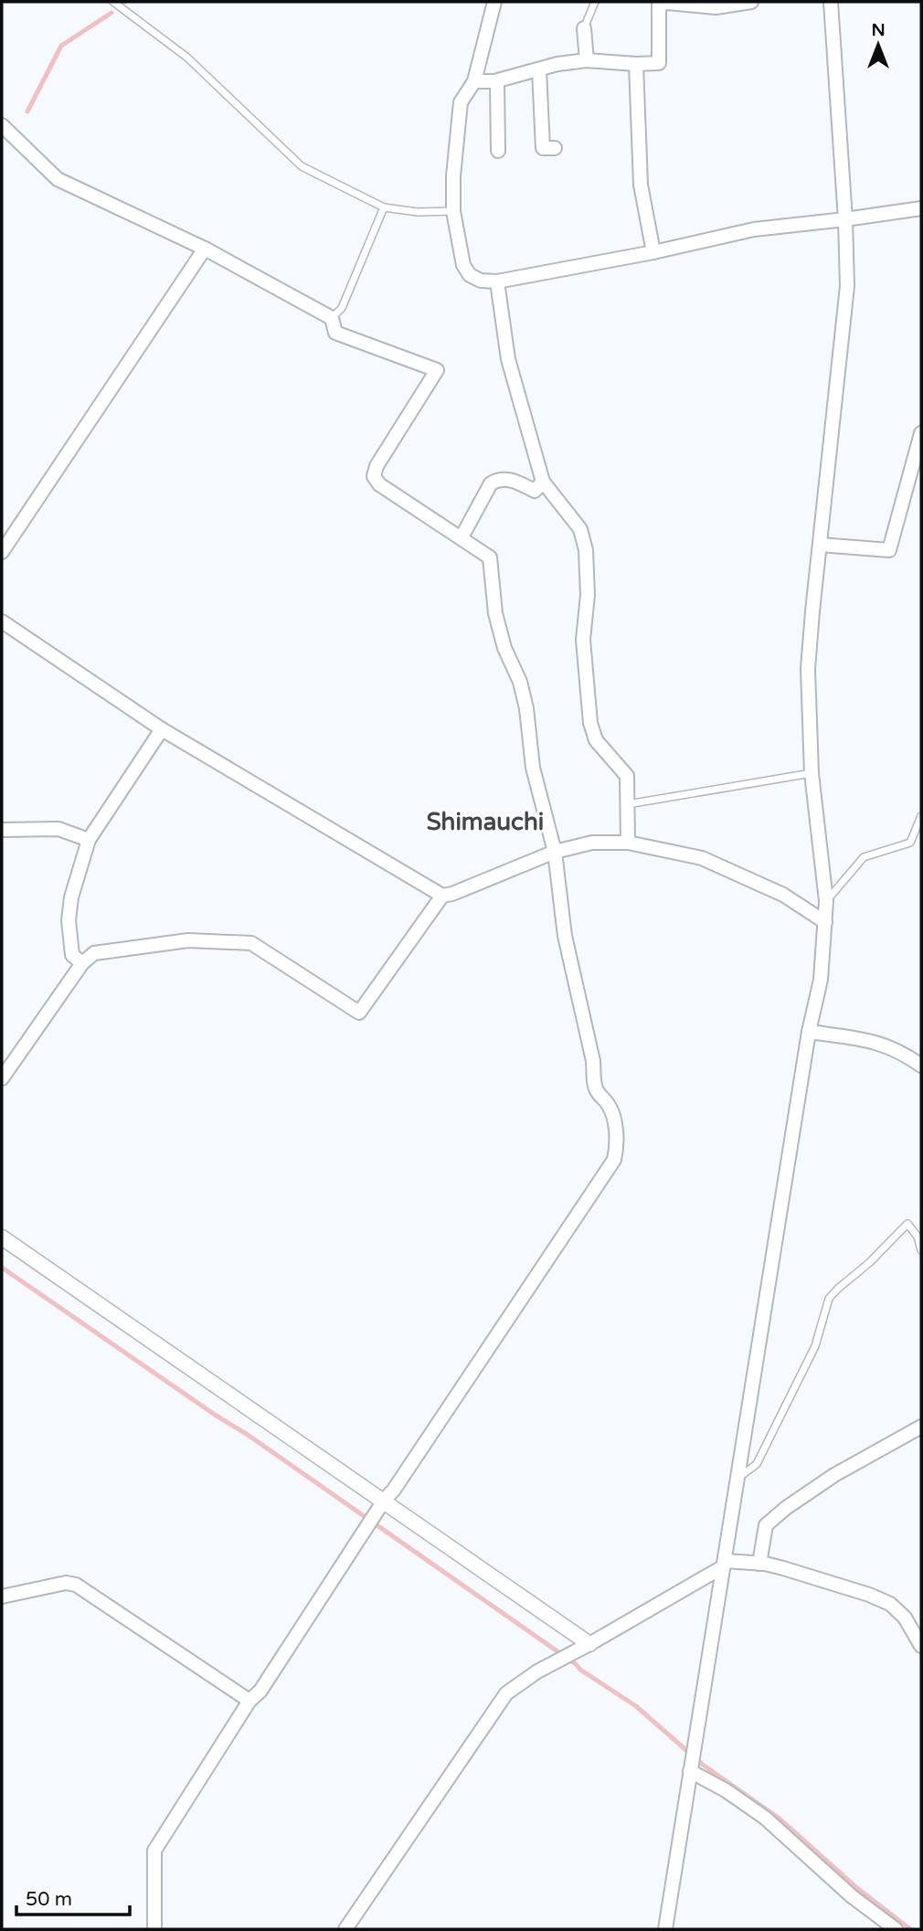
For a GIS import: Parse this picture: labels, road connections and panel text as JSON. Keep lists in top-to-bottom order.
{
  "districts": ["Shimauchi"],
  "scale_bar": "50 m",
  "north": "top"
}
